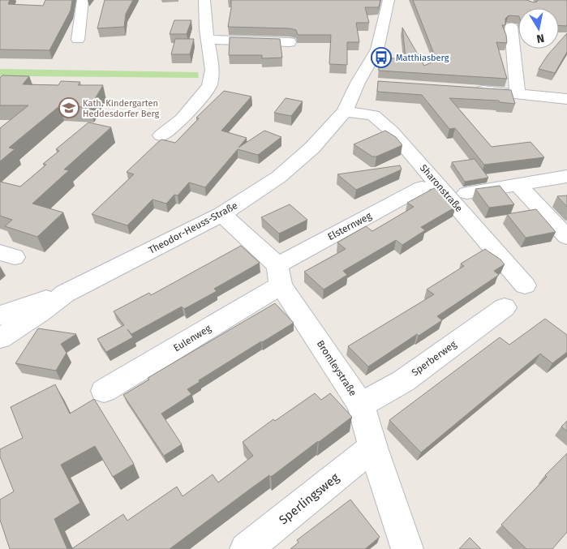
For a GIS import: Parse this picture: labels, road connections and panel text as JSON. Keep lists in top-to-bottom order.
{
  "streets": {
    "street": [
      "Sharonstraße",
      "Elsternweg",
      "Theodor-Heuss-Straße",
      "Eulenweg",
      "Sperberweg",
      "Bromleystraße",
      "Sperlingsweg"
    ]
  },
  "crossings": [
    ["Sharonstraße", "Theodor-Heuss-Straße"],
    ["Elsternweg", "Eulenweg"],
    ["Elsternweg", "Bromleystraße"],
    ["Theodor-Heuss-Straße", "Bromleystraße"],
    ["Eulenweg", "Bromleystraße"],
    ["Sperberweg", "Bromleystraße"],
    ["Bromleystraße", "Sperlingsweg"]
  ],
  "places": {
    "bus stop": ["Matthiasberg"],
    "school or university": ["Kath. Kindergarten Heddesdorfer Berg"]
  },
  "north": "bottom"
}
